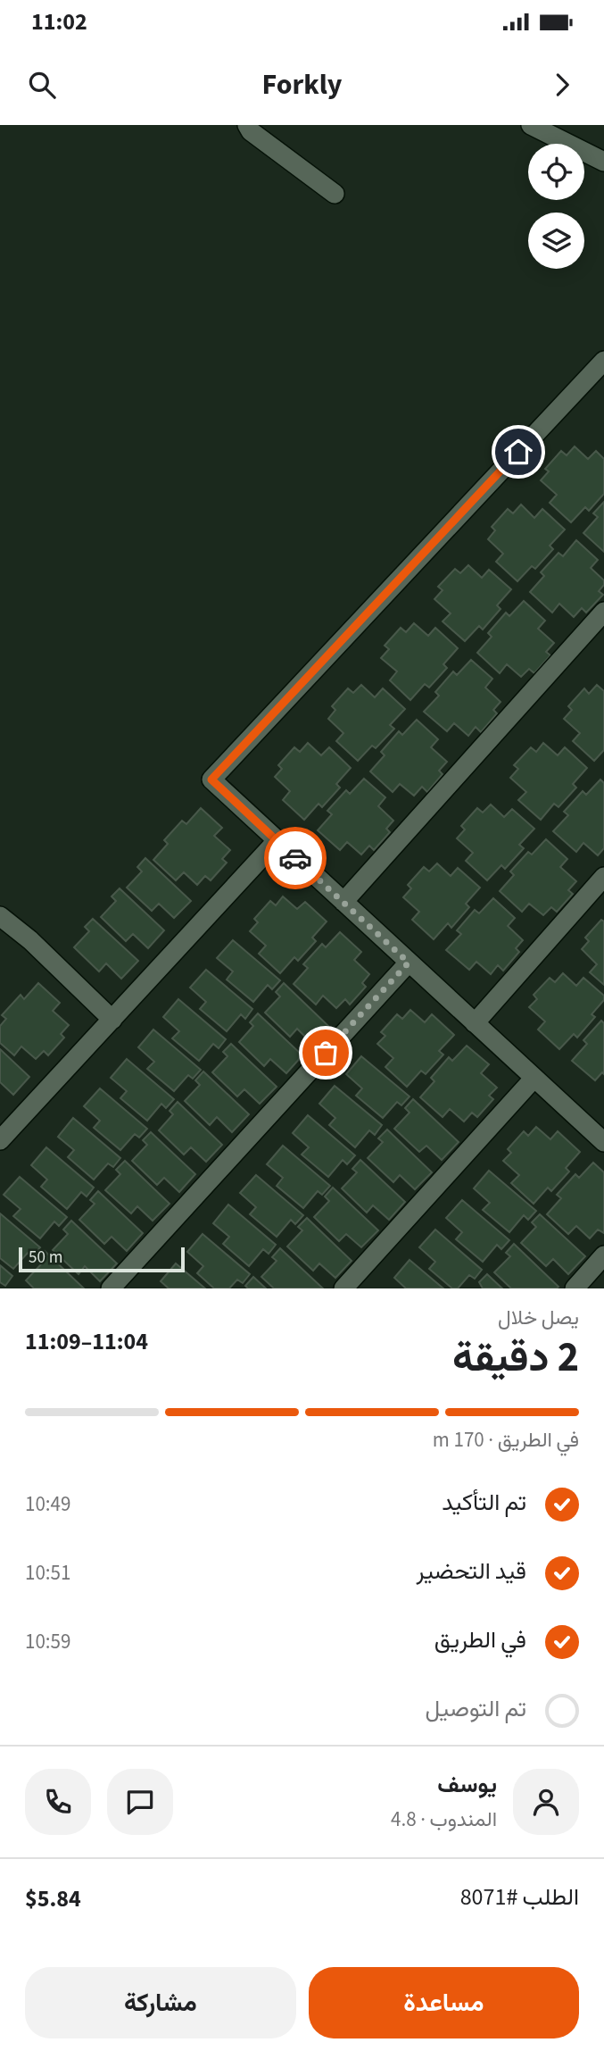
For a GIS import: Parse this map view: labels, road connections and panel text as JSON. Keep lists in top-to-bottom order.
{
  "scale_bar": "50 m",
  "page": {
    "status": "11:02",
    "header": "Forkly",
    "scale": "50 m",
    "heading": ["2 دقيقة", "يصل خلال", "11:04–11:09"],
    "panel": [
      "يوسف",
      "المندوب · 4.8",
      "الطلب #8071",
      "$5.84"
    ],
    "bar": "في الطريق · 170 m",
    "list": [
      ["تم التأكيد", "10:49"],
      ["قيد التحضير", "10:51"],
      ["في الطريق", "10:59"],
      "تم التوصيل"
    ],
    "buttons": ["مساعدة", "مشاركة"]
  }
}
